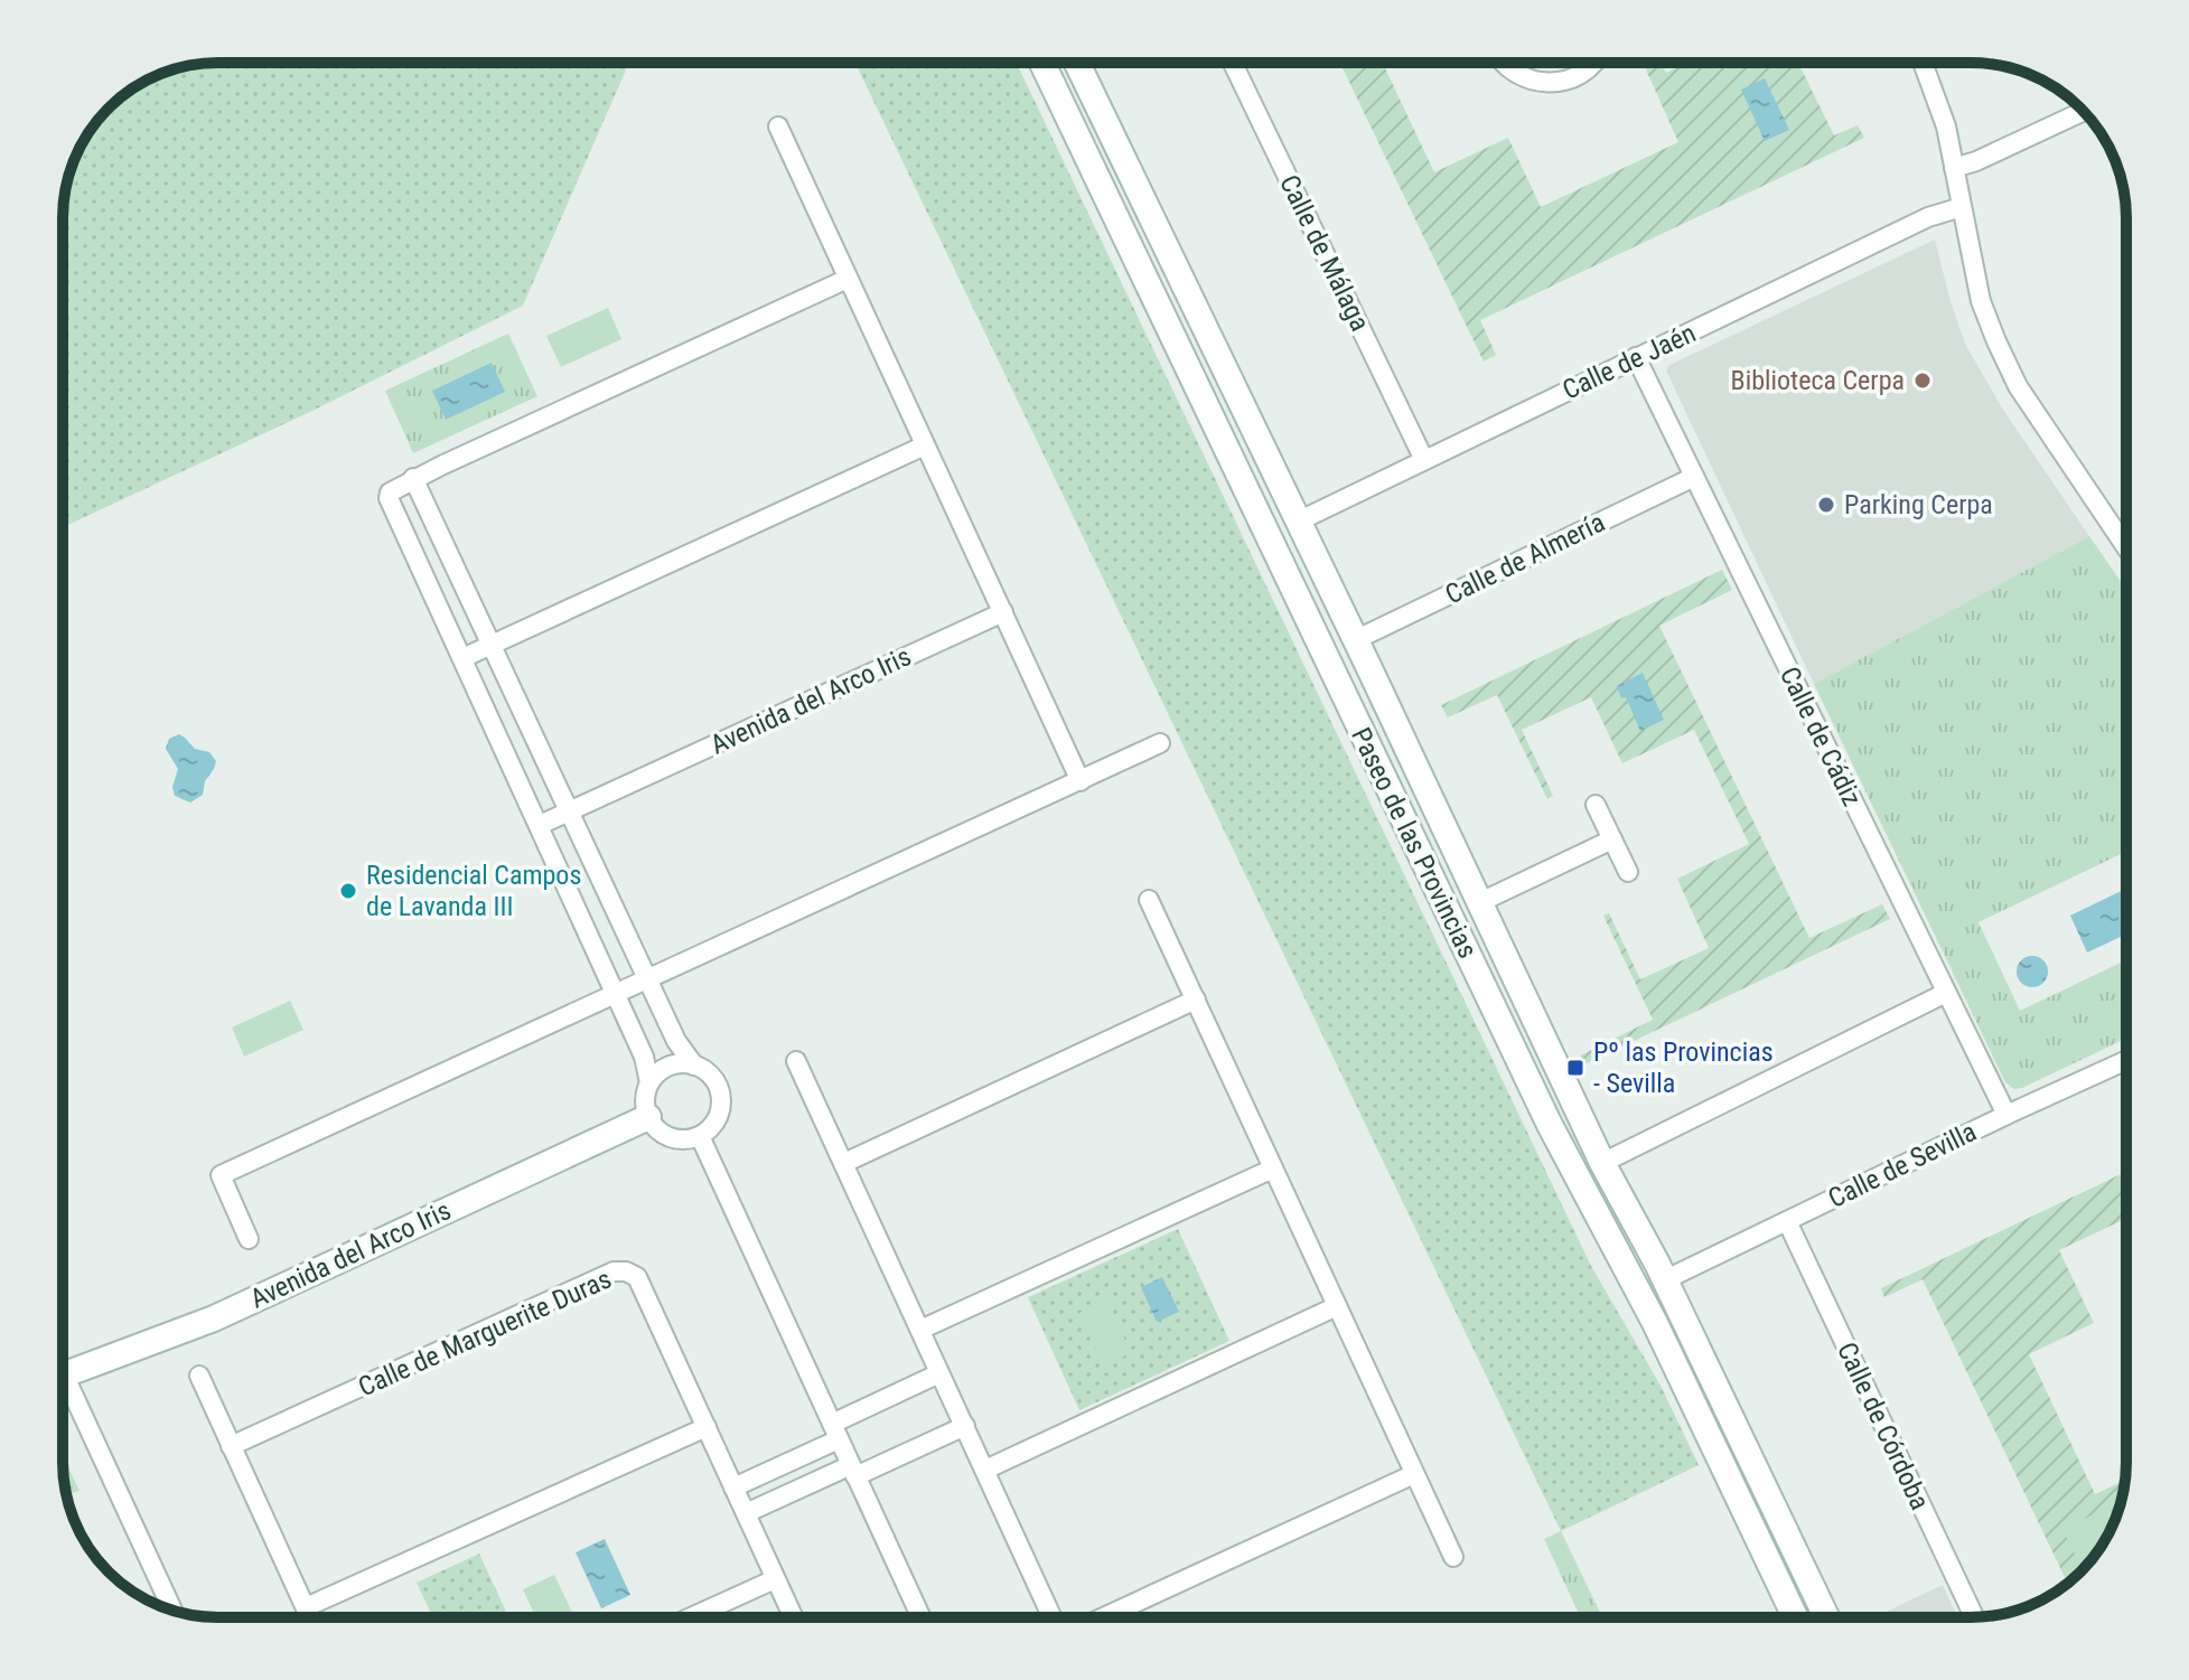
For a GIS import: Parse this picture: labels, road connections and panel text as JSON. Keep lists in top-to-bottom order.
{
  "streets": {
    "street": [
      "Calle de Málaga",
      "Calle de Jaén",
      "Calle de Almería",
      "Avenida del Arco Iris",
      "Calle de Cádiz",
      "Paseo de las Provincias",
      "Calle de Sevilla",
      "Calle de Marguerite Duras",
      "Calle de Córdoba"
    ]
  },
  "crossings": [
    ["Calle de Málaga", "Calle de Jaén"],
    ["Calle de Jaén", "Calle de Cádiz"],
    ["Calle de Jaén", "Paseo de las Provincias"],
    ["Calle de Almería", "Calle de Cádiz"],
    ["Calle de Almería", "Paseo de las Provincias"],
    ["Calle de Cádiz", "Calle de Sevilla"],
    ["Paseo de las Provincias", "Calle de Sevilla"],
    ["Calle de Sevilla", "Calle de Córdoba"]
  ],
  "places": {
    "other": ["Biblioteca Cerpa", "Parking Cerpa", "Residencial Campos de Lavanda III"],
    "transit": ["Pº las Provincias - Sevilla"]
  }
}
